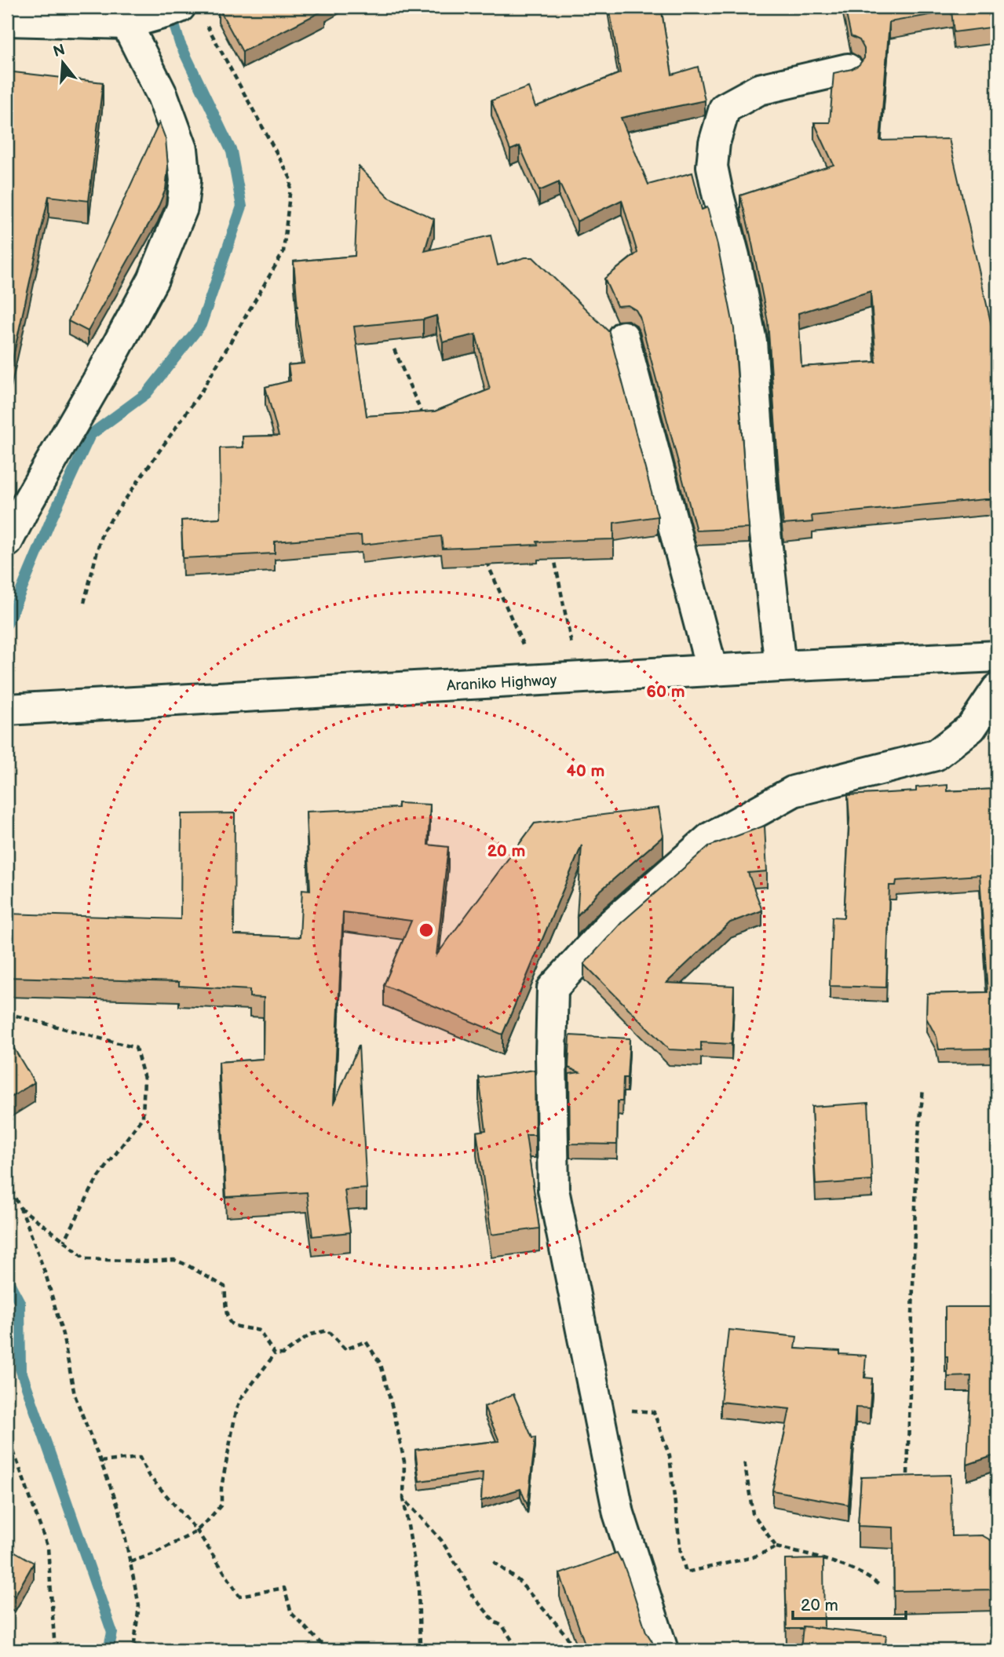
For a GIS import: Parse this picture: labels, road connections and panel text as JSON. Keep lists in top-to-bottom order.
{
  "streets": {
    "main road": ["Araniko Highway"]
  },
  "scale_bar": "20 m",
  "north": "top",
  "rings": ["60 m", "40 m", "20 m"]
}
